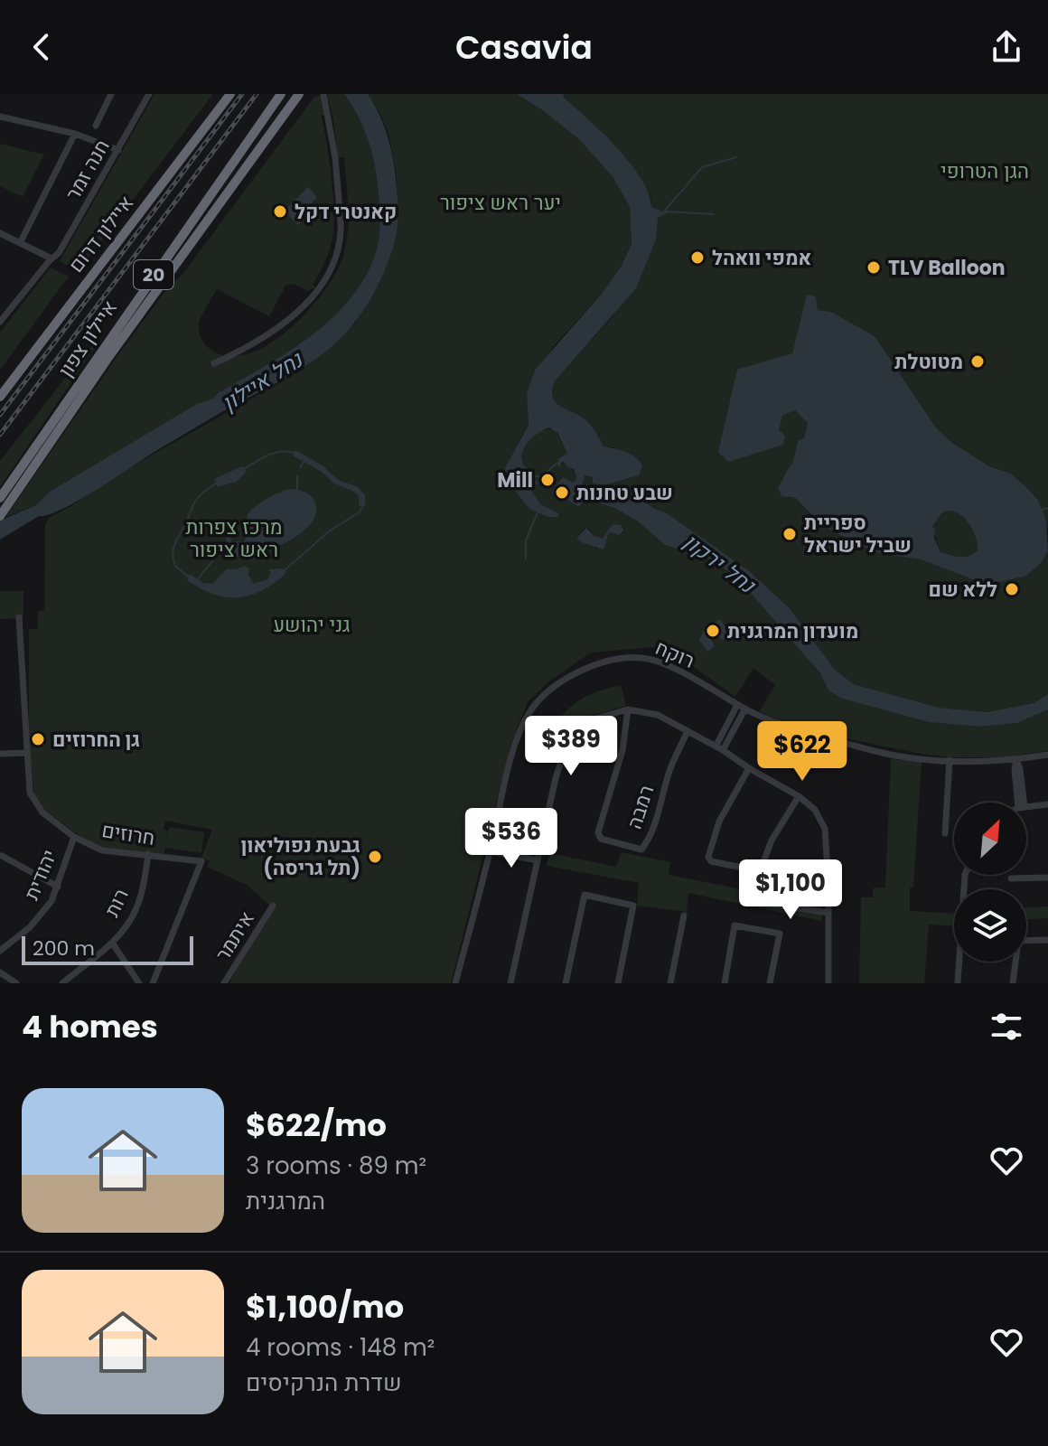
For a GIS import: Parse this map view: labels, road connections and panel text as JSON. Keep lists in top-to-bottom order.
{
  "streets": {
    "highway": ["איילון דרום", "20", "איילון צפון"],
    "street": [
      "חנה זמר",
      "רוקח",
      "רמבה",
      "חרוזים",
      "יהודית",
      "רות",
      "איתמר"
    ]
  },
  "crossings": [
    ["חרוזים", "יהודית"],
    ["חרוזים", "רות"]
  ],
  "water": ["נחל איילון", "נחל ירקון"],
  "parks": [
    "הגן הטרופי",
    "יער ראש ציפור",
    "מרכז צפרות ראש ציפור",
    "גני יהושע"
  ],
  "places": [
    "קאנטרי דקל",
    "אמפי וואהל",
    "TLV Balloon",
    "מטוטלת",
    "Mill",
    "שבע טחנות",
    "ספריית שביל ישראל",
    "ללא שם",
    "מועדון המרגנית",
    "גן החרוזים",
    "גבעת נפוליאון (תל גריסה)"
  ],
  "scale_bar": "200 m",
  "north": "top right",
  "page": {
    "header": "Casavia",
    "price": [
      "$389",
      "$622",
      "$536",
      "$1,100"
    ],
    "scale": "200 m",
    "heading": "4 homes",
    "list": [
      {
        "name": "$622/mo",
        "note": "3 rooms · 89 m² · המרגנית"
      },
      {
        "name": "$1,100/mo",
        "note": "4 rooms · 148 m² · שדרת הנרקיסים"
      }
    ]
  }
}
